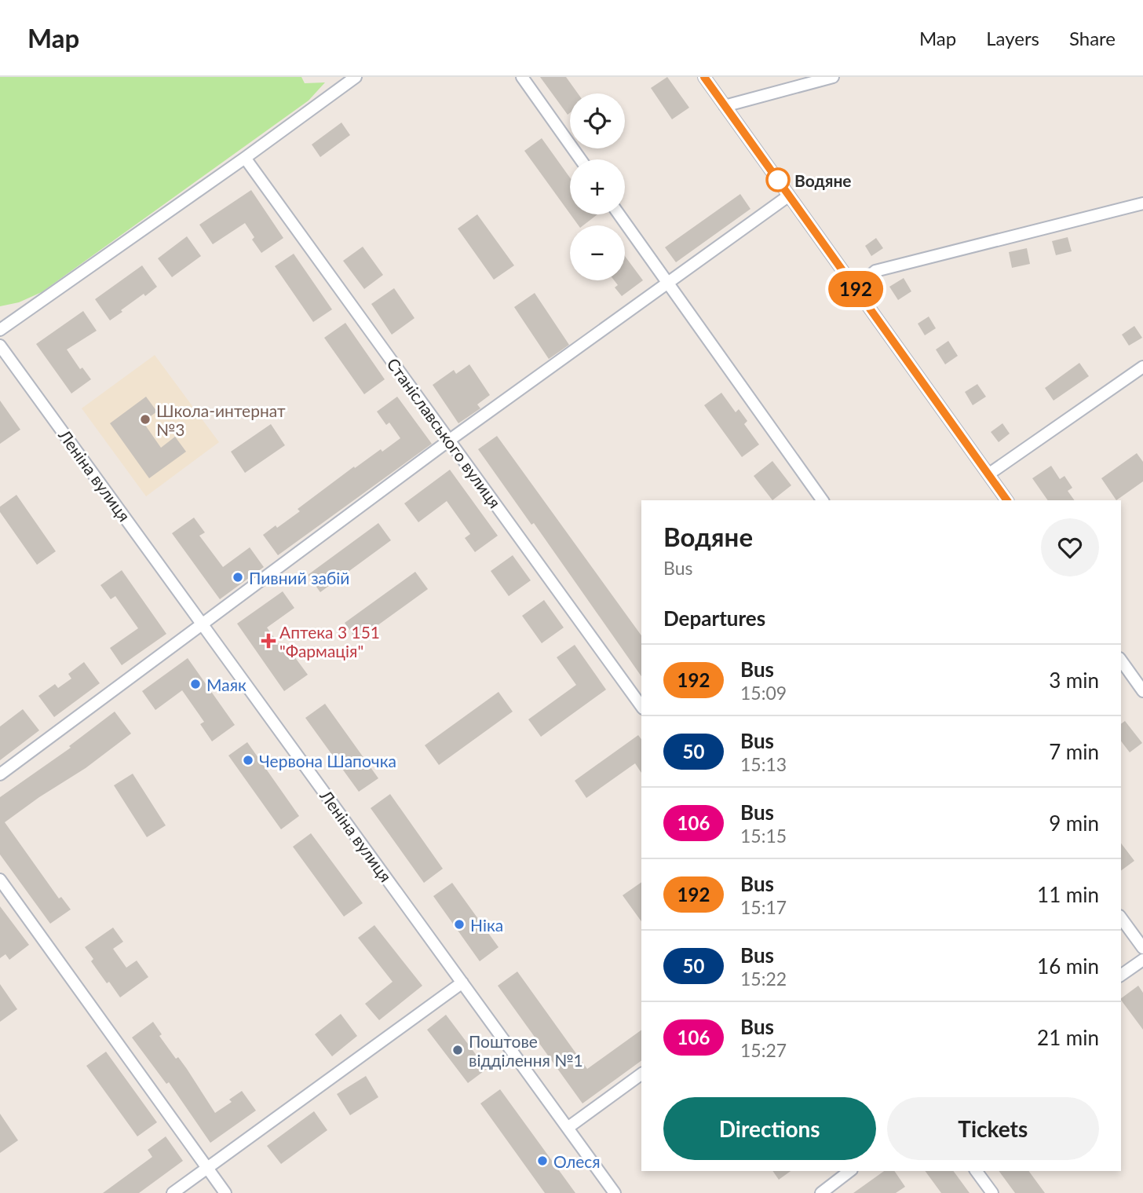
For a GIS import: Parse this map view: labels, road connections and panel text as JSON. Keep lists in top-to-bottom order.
{
  "streets": {
    "street": ["Станіславського вулиця", "Леніна вулиця"]
  },
  "places": {
    "other": [
      "Водяне",
      "Школа-интернат №3",
      "Пивний забій",
      "Маяк",
      "Червона Шапочка",
      "Ніка",
      "Поштове відділення №1",
      "Олеся"
    ],
    "health": ["Аптека 3 151 \"Фармація\""]
  },
  "lines": ["bus line 192"],
  "page": {
    "header": "Map",
    "nav": ["Map", "Layers", "Share"],
    "on_map": "192",
    "map_buttons": ["+", "−"],
    "heading": [
      ["Водяне", "Bus"],
      "Departures"
    ],
    "list": [
      {
        "mark": "192",
        "name": "Bus",
        "note": "15:09",
        "value": "3 min"
      },
      {
        "mark": "50",
        "name": "Bus",
        "note": "15:13",
        "value": "7 min"
      },
      {
        "mark": "106",
        "name": "Bus",
        "note": "15:15",
        "value": "9 min"
      },
      {
        "mark": "192",
        "name": "Bus",
        "note": "15:17",
        "value": "11 min"
      },
      {
        "mark": "50",
        "name": "Bus",
        "note": "15:22",
        "value": "16 min"
      },
      {
        "mark": "106",
        "name": "Bus",
        "note": "15:27",
        "value": "21 min"
      }
    ],
    "buttons": ["Directions", "Tickets"]
  }
}
